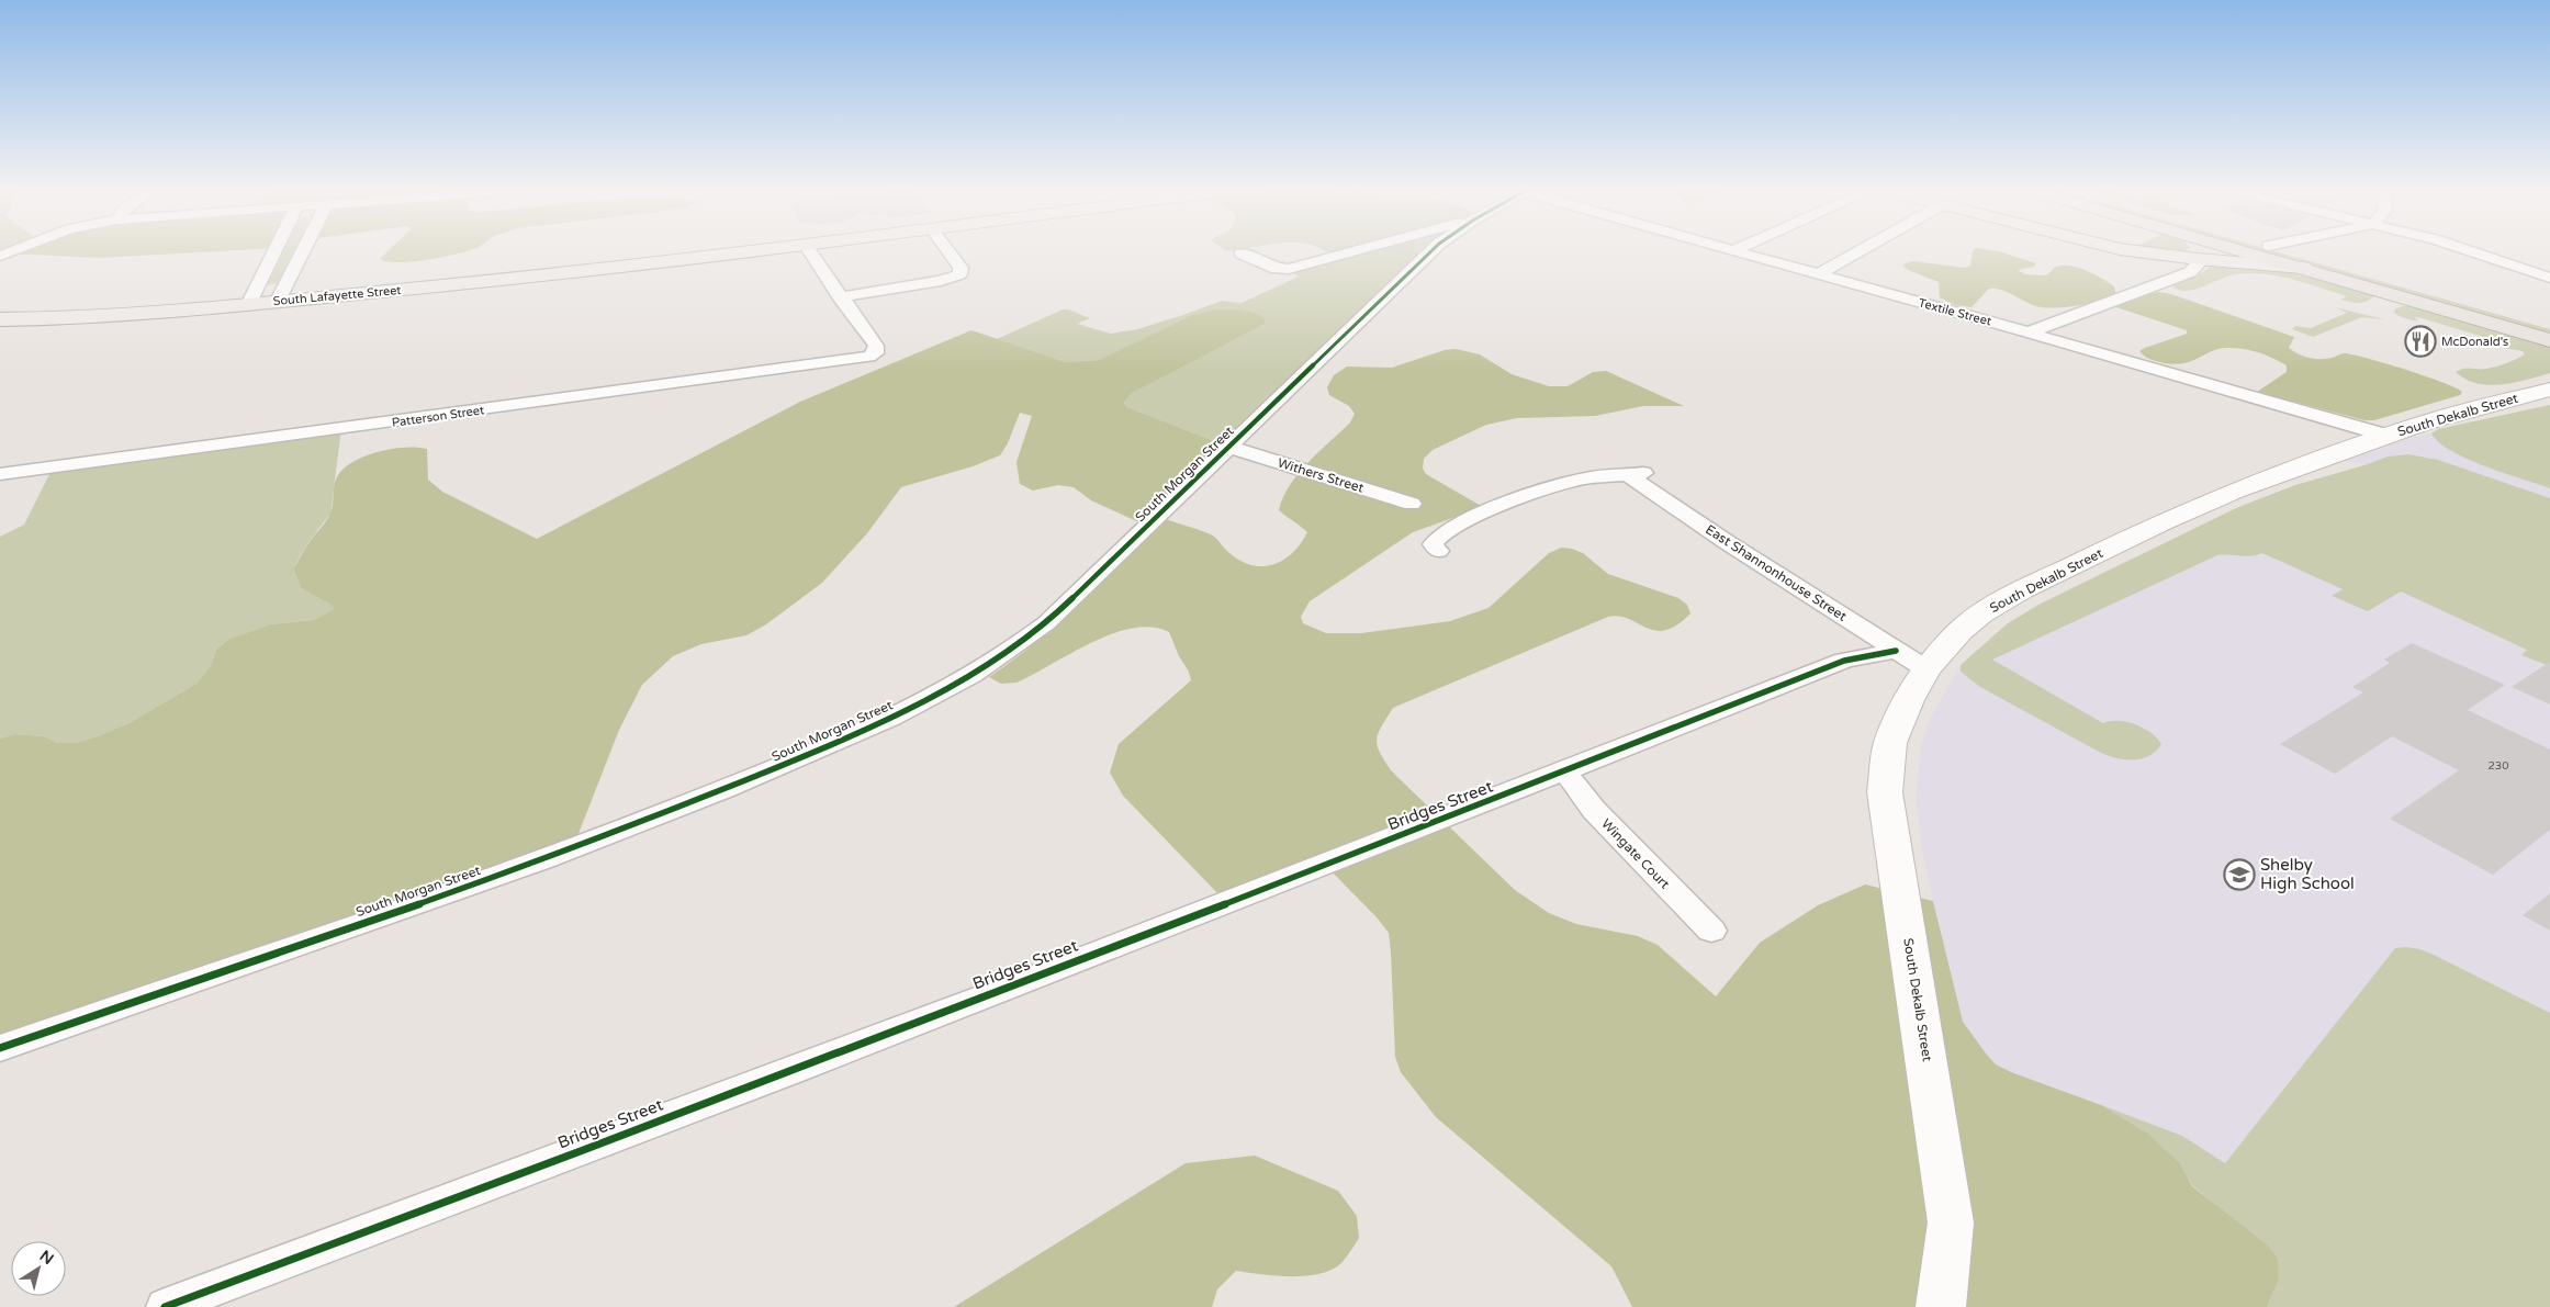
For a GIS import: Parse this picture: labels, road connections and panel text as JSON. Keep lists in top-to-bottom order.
{
  "streets": {
    "main road": ["South Lafayette Street", "South Dekalb Street"],
    "street": [
      "Textile Street",
      "Patterson Street",
      "South Morgan Street",
      "Withers Street",
      "East Shannonhouse Street",
      "Bridges Street",
      "Wingate Court"
    ]
  },
  "crossings": [
    ["Textile Street", "South Dekalb Street"],
    ["South Dekalb Street", "East Shannonhouse Street"],
    ["South Dekalb Street", "Bridges Street"],
    ["South Morgan Street", "Withers Street"],
    ["East Shannonhouse Street", "Bridges Street"],
    ["Bridges Street", "Wingate Court"]
  ],
  "places": {
    "restaurant": ["McDonald's"],
    "school or university": ["Shelby High School"]
  },
  "house_numbers": ["230"],
  "north": "top right"
}
